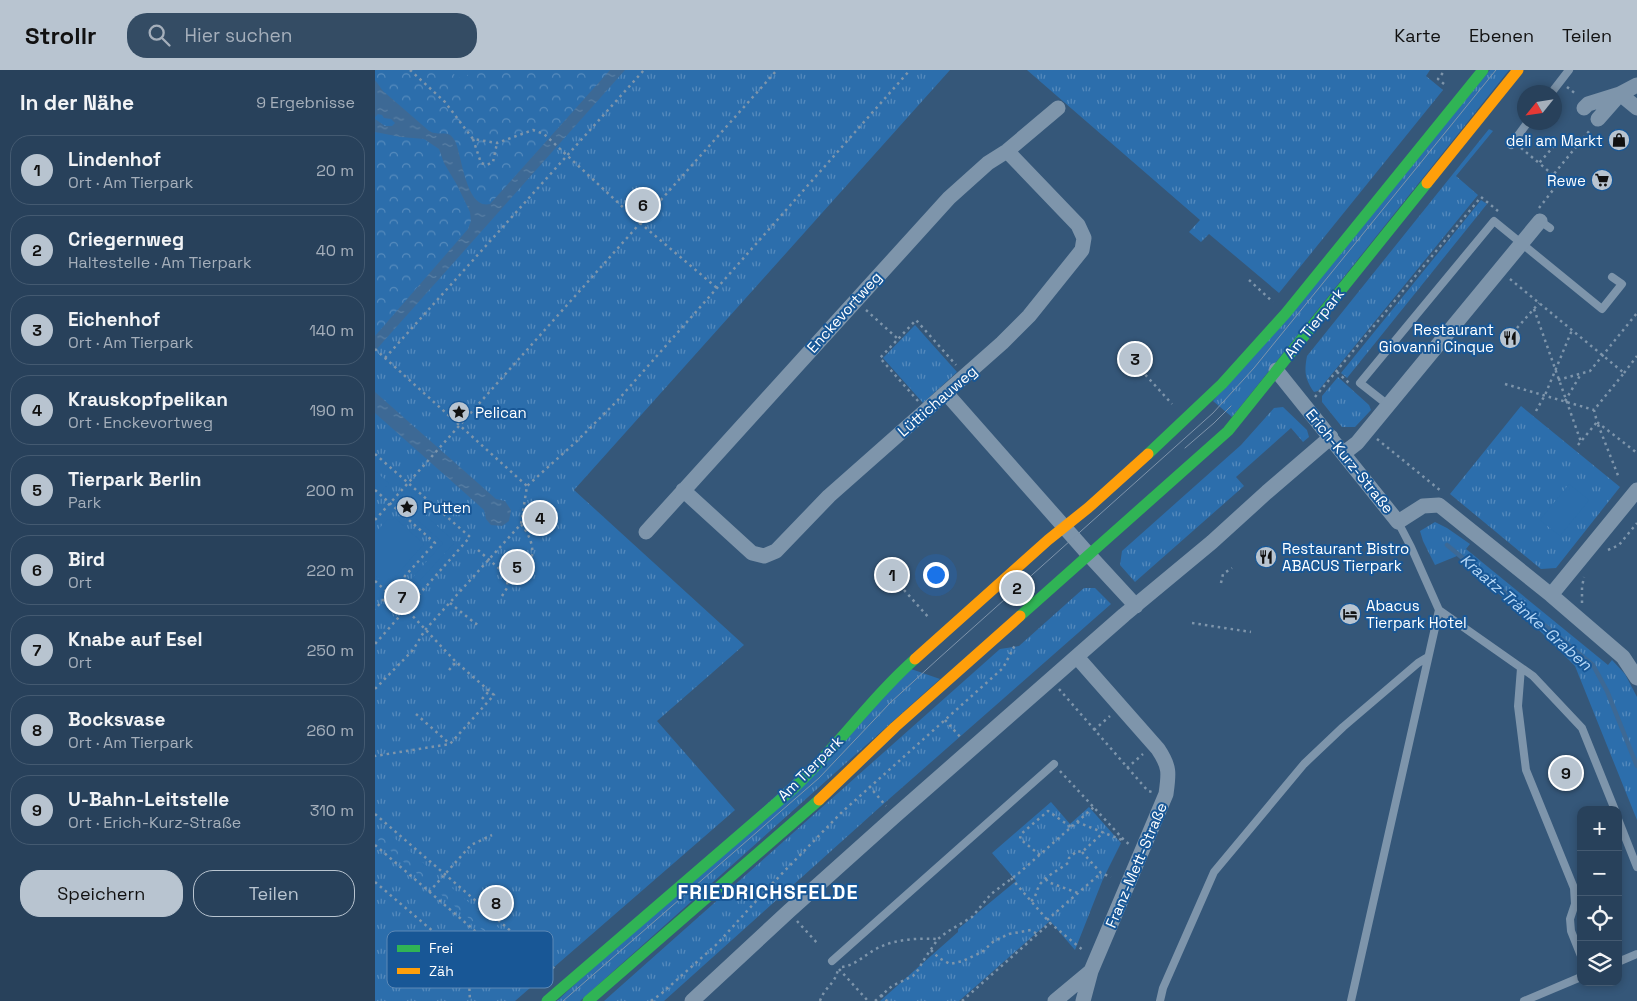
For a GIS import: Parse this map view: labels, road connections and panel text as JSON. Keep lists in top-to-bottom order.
{
  "streets": {
    "main road": ["Am Tierpark"],
    "street": [
      "Enckevortweg",
      "Lüttichauweg",
      "Erich-Kurz-Straße",
      "Franz-Mett-Straße"
    ]
  },
  "crossings": [
    ["Enckevortweg", "Lüttichauweg"],
    ["Am Tierpark", "Erich-Kurz-Straße"]
  ],
  "districts": ["FRIEDRICHSFELDE"],
  "water": ["Kraatz-Tränke-Graben"],
  "places": {
    "shop": ["deli am Markt"],
    "supermarket": ["Rewe"],
    "restaurant": ["Restaurant Giovanni Cinque", "Restaurant Bistro ABACUS Tierpark"],
    "place": ["Pelican", "Putten"],
    "hotel": ["Abacus Tierpark Hotel"]
  },
  "legend": ["Frei", "Zäh"],
  "north": "bottom left",
  "page": {
    "header": "Strollr",
    "search": "Hier suchen",
    "nav": ["Karte", "Ebenen", "Teilen"],
    "heading": ["In der Nähe", "9 Ergebnisse"],
    "list": [
      {
        "mark": "1",
        "name": "Lindenhof",
        "note": "Ort · Am Tierpark",
        "value": "20 m"
      },
      {
        "mark": "2",
        "name": "Criegernweg",
        "note": "Haltestelle · Am Tierpark",
        "value": "40 m"
      },
      {
        "mark": "3",
        "name": "Eichenhof",
        "note": "Ort · Am Tierpark",
        "value": "140 m"
      },
      {
        "mark": "4",
        "name": "Krauskopfpelikan",
        "note": "Ort · Enckevortweg",
        "value": "190 m"
      },
      {
        "mark": "5",
        "name": "Tierpark Berlin",
        "note": "Park",
        "value": "200 m"
      },
      {
        "mark": "6",
        "name": "Bird",
        "note": "Ort",
        "value": "220 m"
      },
      {
        "mark": "7",
        "name": "Knabe auf Esel",
        "note": "Ort",
        "value": "250 m"
      },
      {
        "mark": "8",
        "name": "Bocksvase",
        "note": "Ort · Am Tierpark",
        "value": "260 m"
      },
      {
        "mark": "9",
        "name": "U-Bahn-Leitstelle",
        "note": "Ort · Erich-Kurz-Straße",
        "value": "310 m"
      }
    ],
    "pins": [
      "6",
      "3",
      "4",
      "5",
      "1",
      "2",
      "7",
      "9",
      "8"
    ],
    "map_buttons": ["+", "−"],
    "buttons": ["Speichern", "Teilen"]
  }
}
